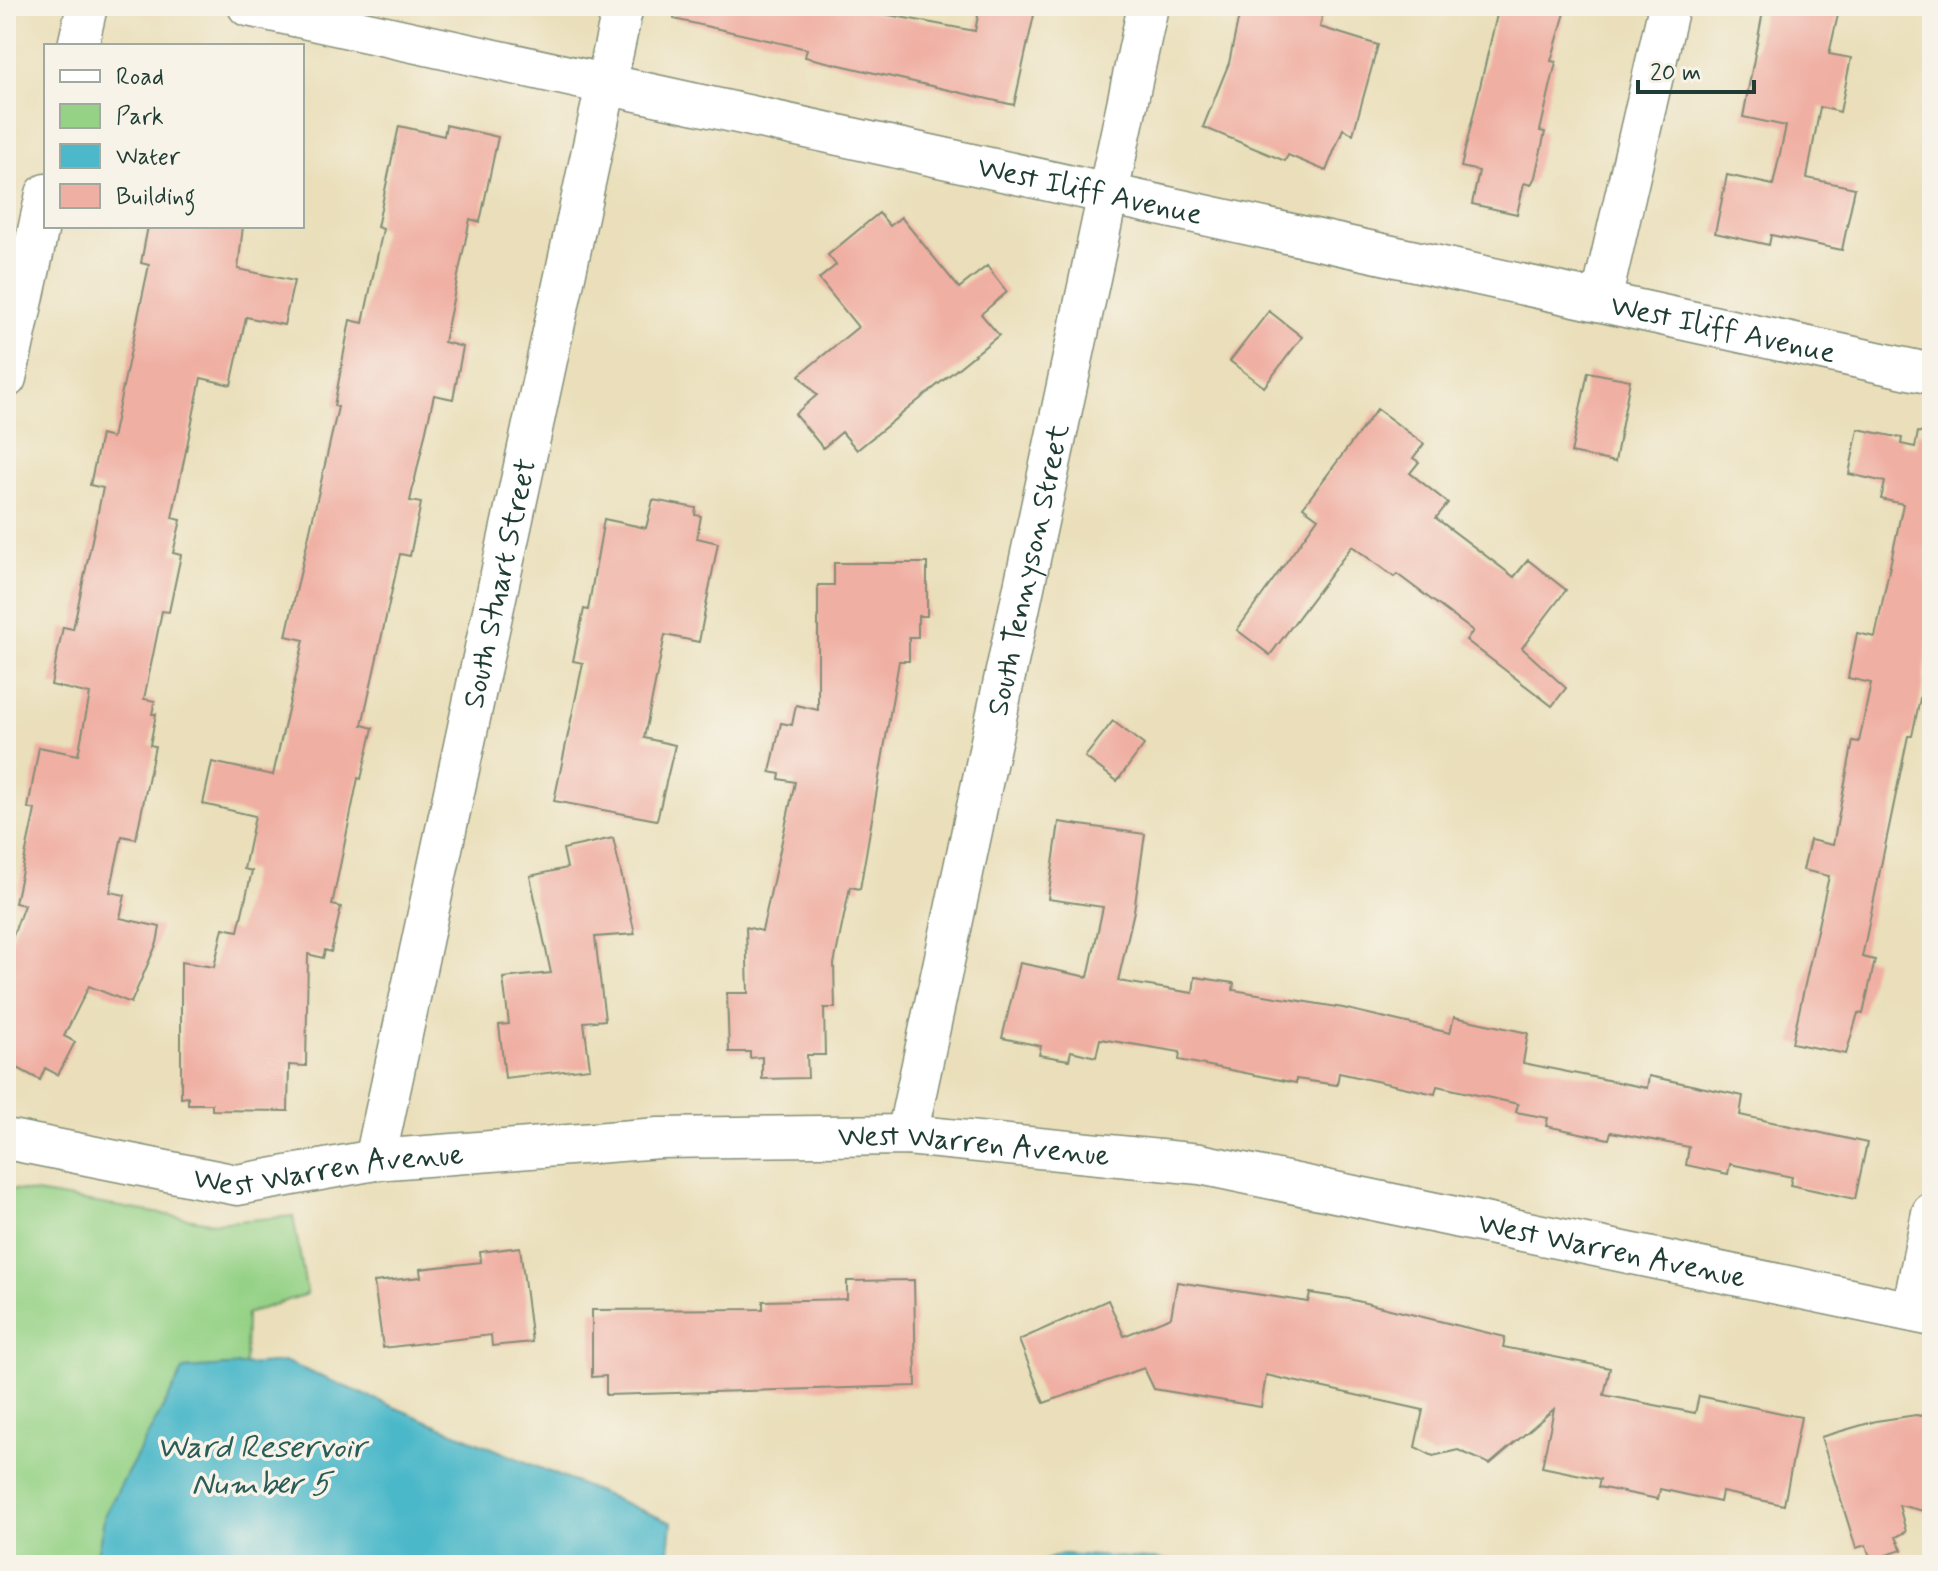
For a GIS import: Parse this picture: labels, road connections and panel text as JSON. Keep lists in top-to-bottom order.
{
  "streets": {
    "street": [
      "West Iliff Avenue",
      "South Tennyson Street",
      "South Stuart Street",
      "West Warren Avenue"
    ]
  },
  "crossings": [
    ["West Iliff Avenue", "South Tennyson Street"],
    ["West Iliff Avenue", "South Stuart Street"],
    ["South Tennyson Street", "West Warren Avenue"],
    ["South Stuart Street", "West Warren Avenue"]
  ],
  "water": ["Ward Reservoir Number 5"],
  "legend": [
    "Road",
    "Park",
    "Water",
    "Building"
  ],
  "scale_bar": "20 m"
}
